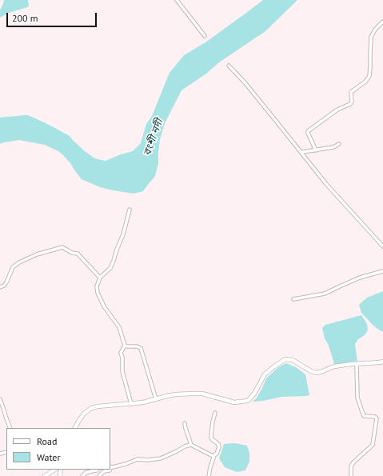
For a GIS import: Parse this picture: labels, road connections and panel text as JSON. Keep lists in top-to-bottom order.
{
  "water": ["বংশী নদী"],
  "legend": ["Road", "Water"],
  "scale_bar": "200 m"
}
